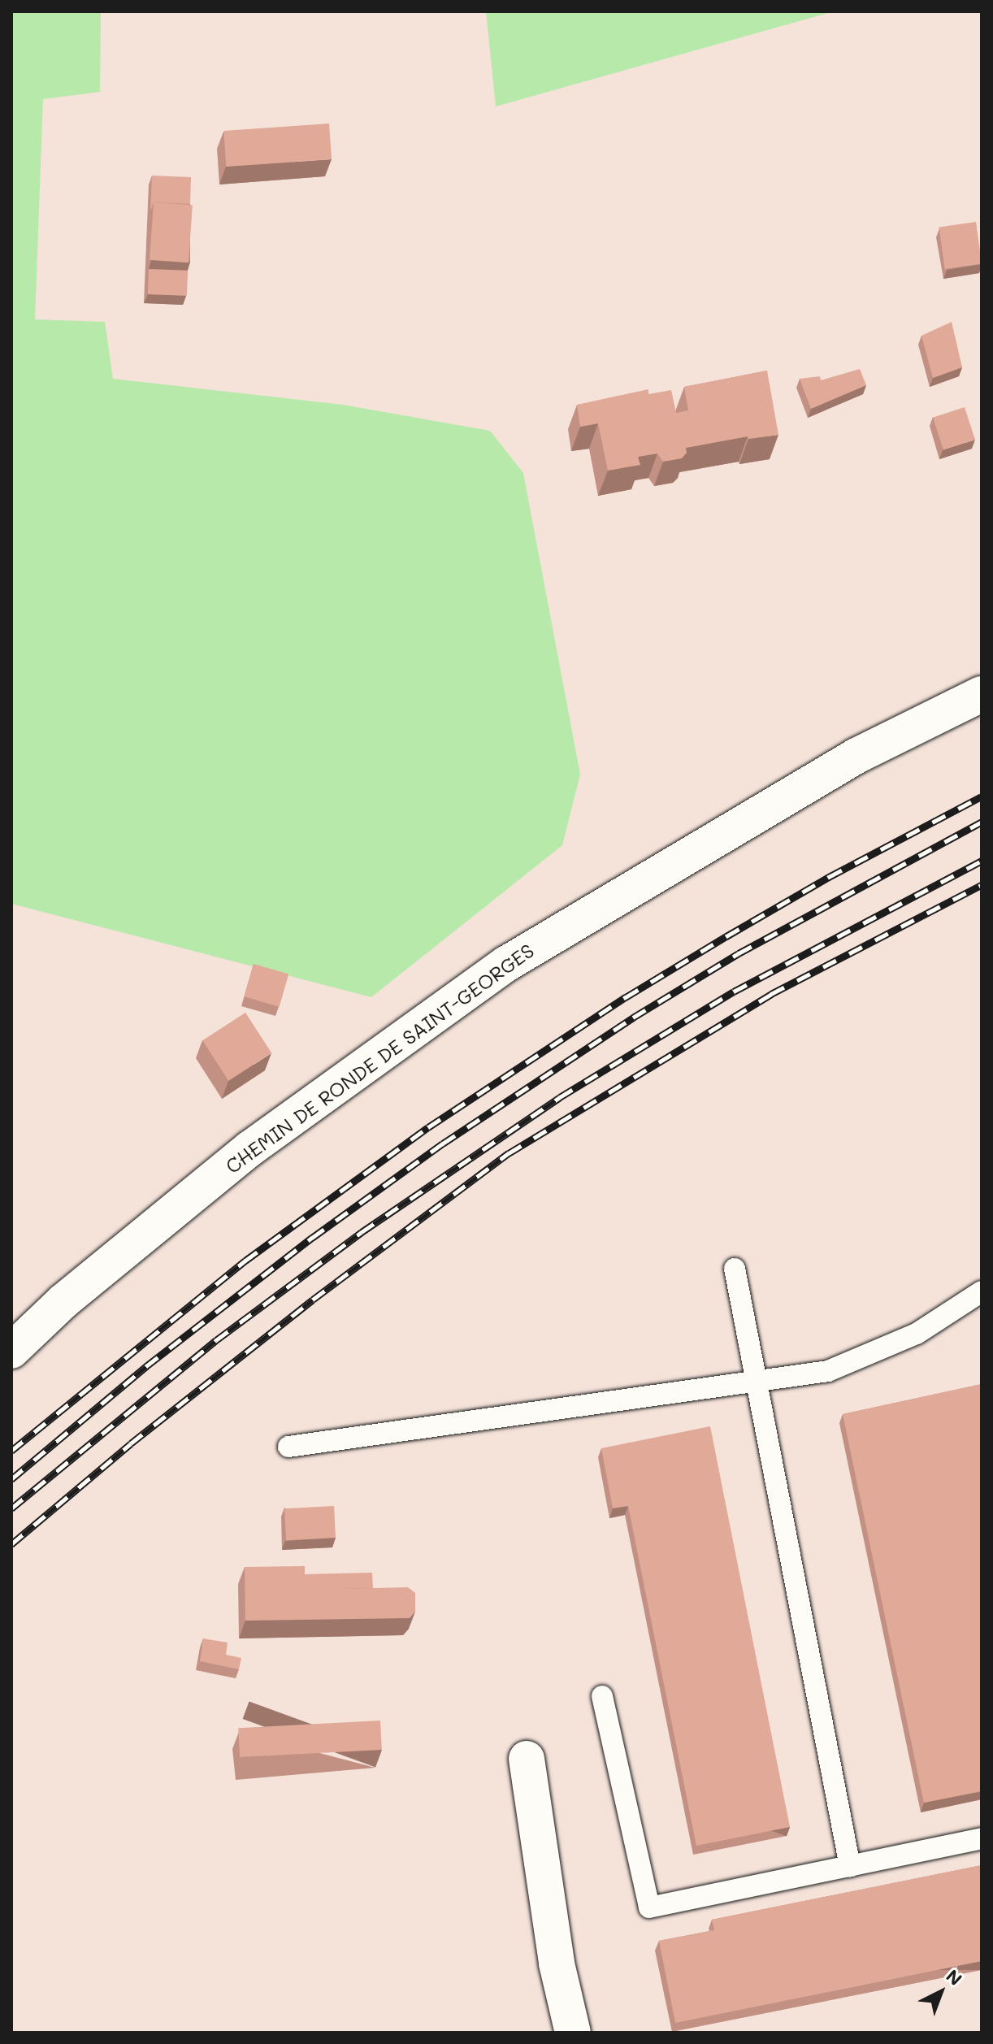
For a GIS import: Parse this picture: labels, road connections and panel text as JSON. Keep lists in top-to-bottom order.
{
  "streets": {
    "street": ["CHEMIN DE RONDE DE SAINT-GEORGES"]
  },
  "north": "top right"
}
